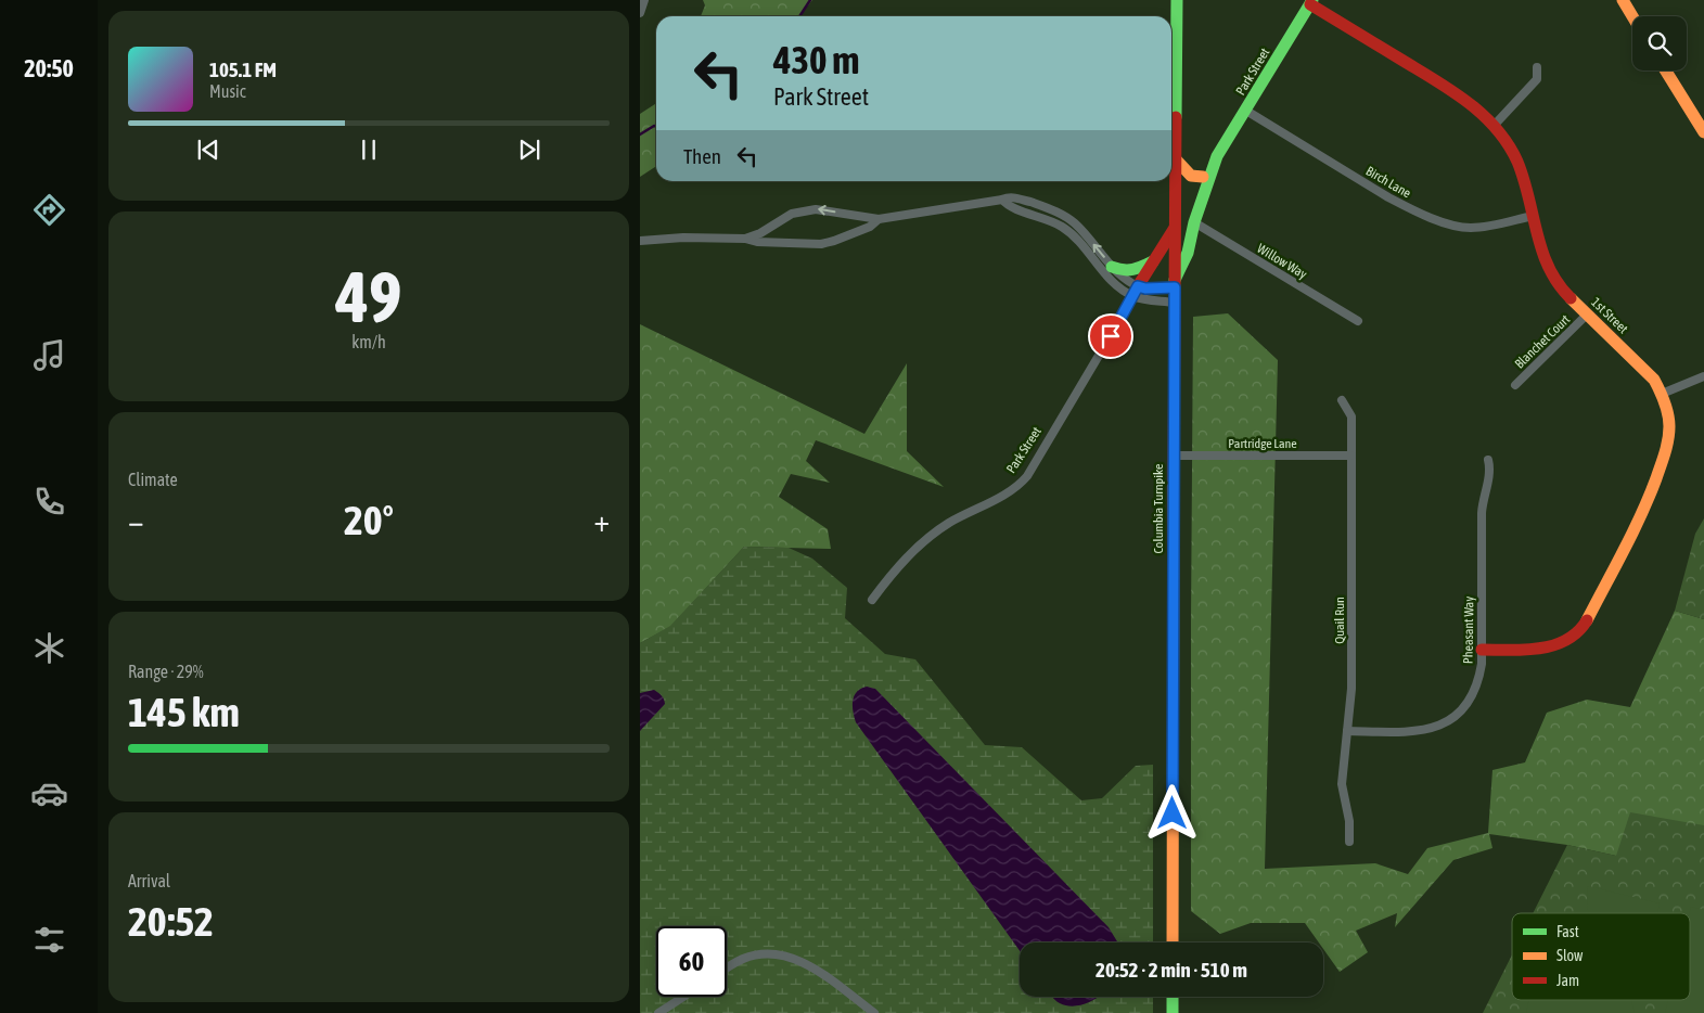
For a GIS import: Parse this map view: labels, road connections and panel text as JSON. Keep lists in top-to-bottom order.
{
  "streets": {
    "main road": ["Park Street", "1st Street", "Columbia Turnpike"],
    "street": [
      "Birch Lane",
      "Willow Way",
      "Blanchet Court",
      "Partridge Lane",
      "Quail Run",
      "Pheasant Way"
    ]
  },
  "crossings": [
    ["Park Street", "Birch Lane"],
    ["Park Street", "Willow Way"],
    ["Park Street", "1st Street"],
    ["Park Street", "Columbia Turnpike"],
    ["Birch Lane", "1st Street"],
    ["1st Street", "Blanchet Court"],
    ["1st Street", "Pheasant Way"],
    ["Partridge Lane", "Columbia Turnpike"],
    ["Partridge Lane", "Quail Run"],
    ["Quail Run", "Pheasant Way"]
  ],
  "legend": ["Fast", "Slow", "Jam"],
  "page": {
    "tabs": "20:50",
    "turn": ["430 m", "Park Street"],
    "song": ["105.1 FM", "Music"],
    "then": "Then",
    "tile": [
      ["49", "km/h"],
      "Climate",
      ["Range · 29%", "145 km"],
      ["Arrival", "20:52"]
    ],
    "heat": ["−", "20°", "+"],
    "limit": "60",
    "trip": "20:52 · 2 min · 510 m"
  }
}
